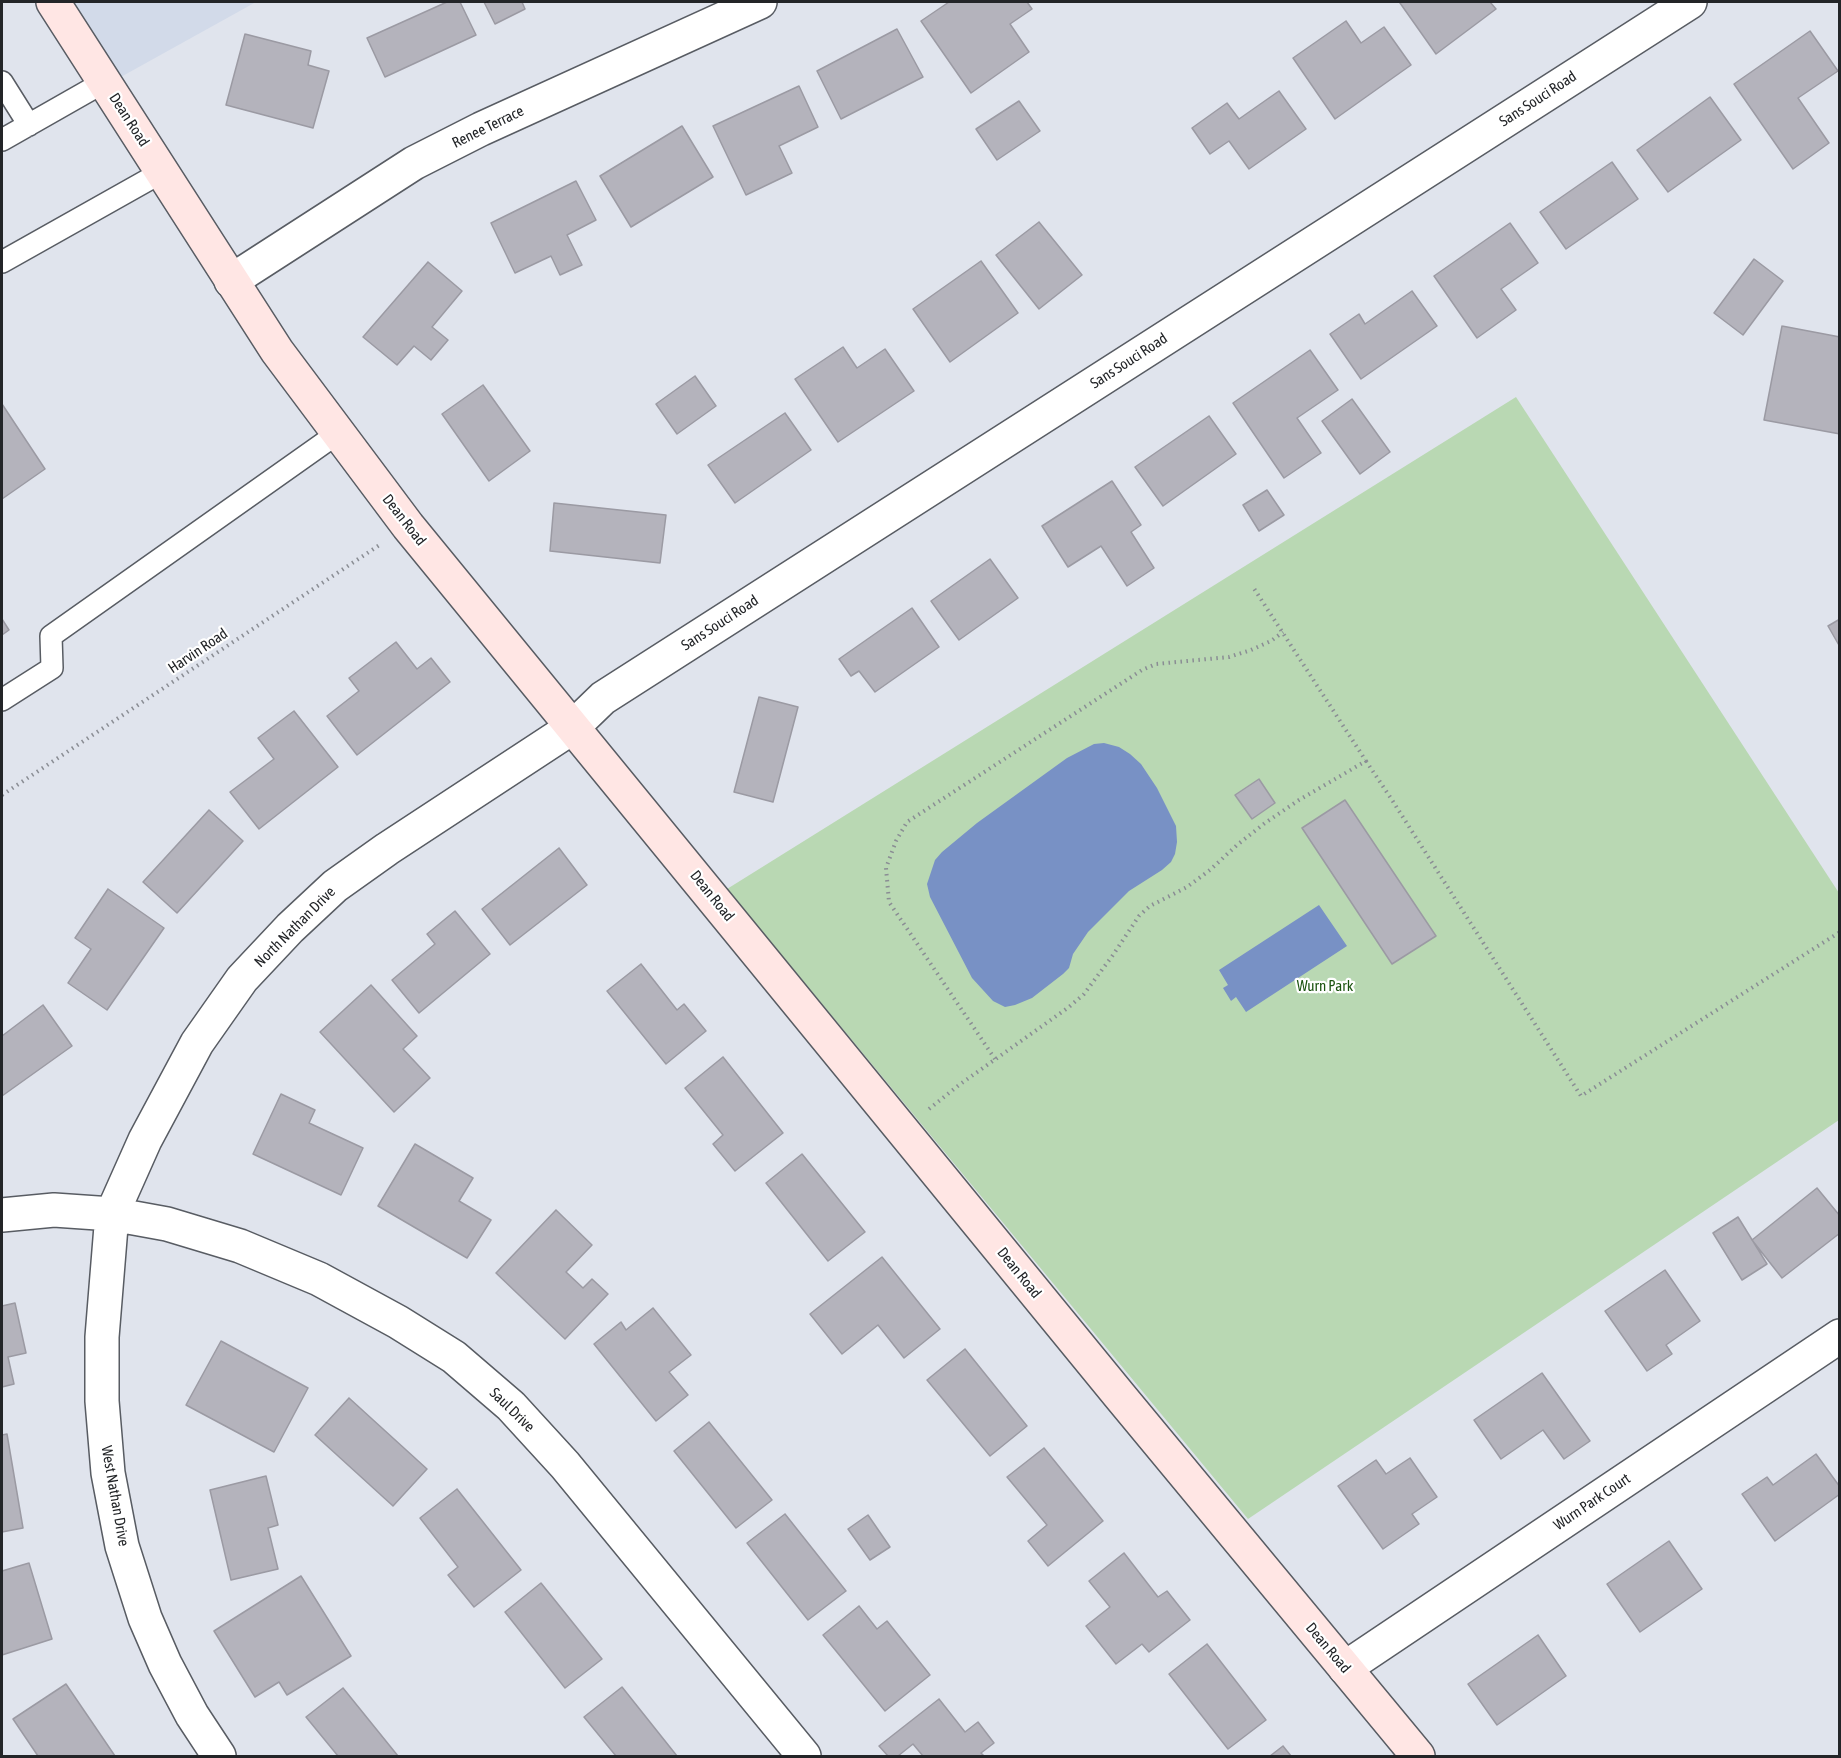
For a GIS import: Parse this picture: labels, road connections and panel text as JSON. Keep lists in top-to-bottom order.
{
  "streets": {
    "main road": ["Dean Road"],
    "street": [
      "Sans Souci Road",
      "Renee Terrace",
      "North Nathan Drive",
      "Saul Drive",
      "West Nathan Drive",
      "Wurn Park Court"
    ],
    "path": ["Harvin Road"]
  },
  "crossings": [
    ["Sans Souci Road", "Dean Road"],
    ["Sans Souci Road", "North Nathan Drive"],
    ["Dean Road", "Renee Terrace"],
    ["Dean Road", "Harvin Road"],
    ["Dean Road", "North Nathan Drive"],
    ["Dean Road", "Wurn Park Court"],
    ["North Nathan Drive", "Saul Drive"],
    ["North Nathan Drive", "West Nathan Drive"],
    ["Saul Drive", "West Nathan Drive"]
  ],
  "parks": ["Wurn Park"]
}
